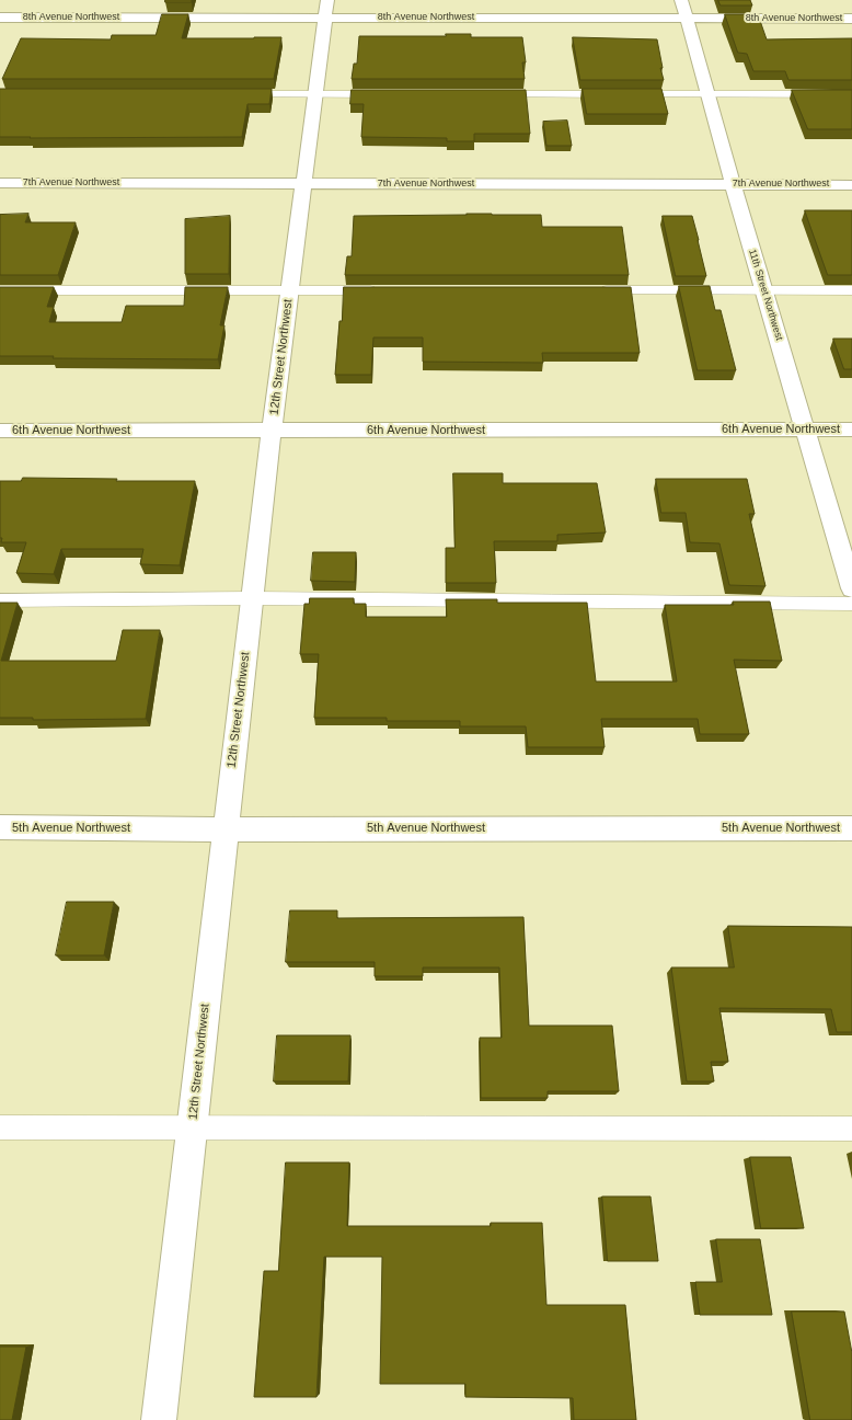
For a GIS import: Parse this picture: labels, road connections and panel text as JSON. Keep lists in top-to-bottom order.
{
  "streets": {
    "street": [
      "8th Avenue Northwest",
      "7th Avenue Northwest",
      "11th Street Northwest",
      "12th Street Northwest",
      "6th Avenue Northwest",
      "5th Avenue Northwest"
    ]
  },
  "crossings": [
    ["8th Avenue Northwest", "11th Street Northwest"],
    ["8th Avenue Northwest", "12th Street Northwest"],
    ["7th Avenue Northwest", "11th Street Northwest"],
    ["7th Avenue Northwest", "12th Street Northwest"],
    ["11th Street Northwest", "6th Avenue Northwest"],
    ["12th Street Northwest", "6th Avenue Northwest"],
    ["12th Street Northwest", "5th Avenue Northwest"]
  ]
}
